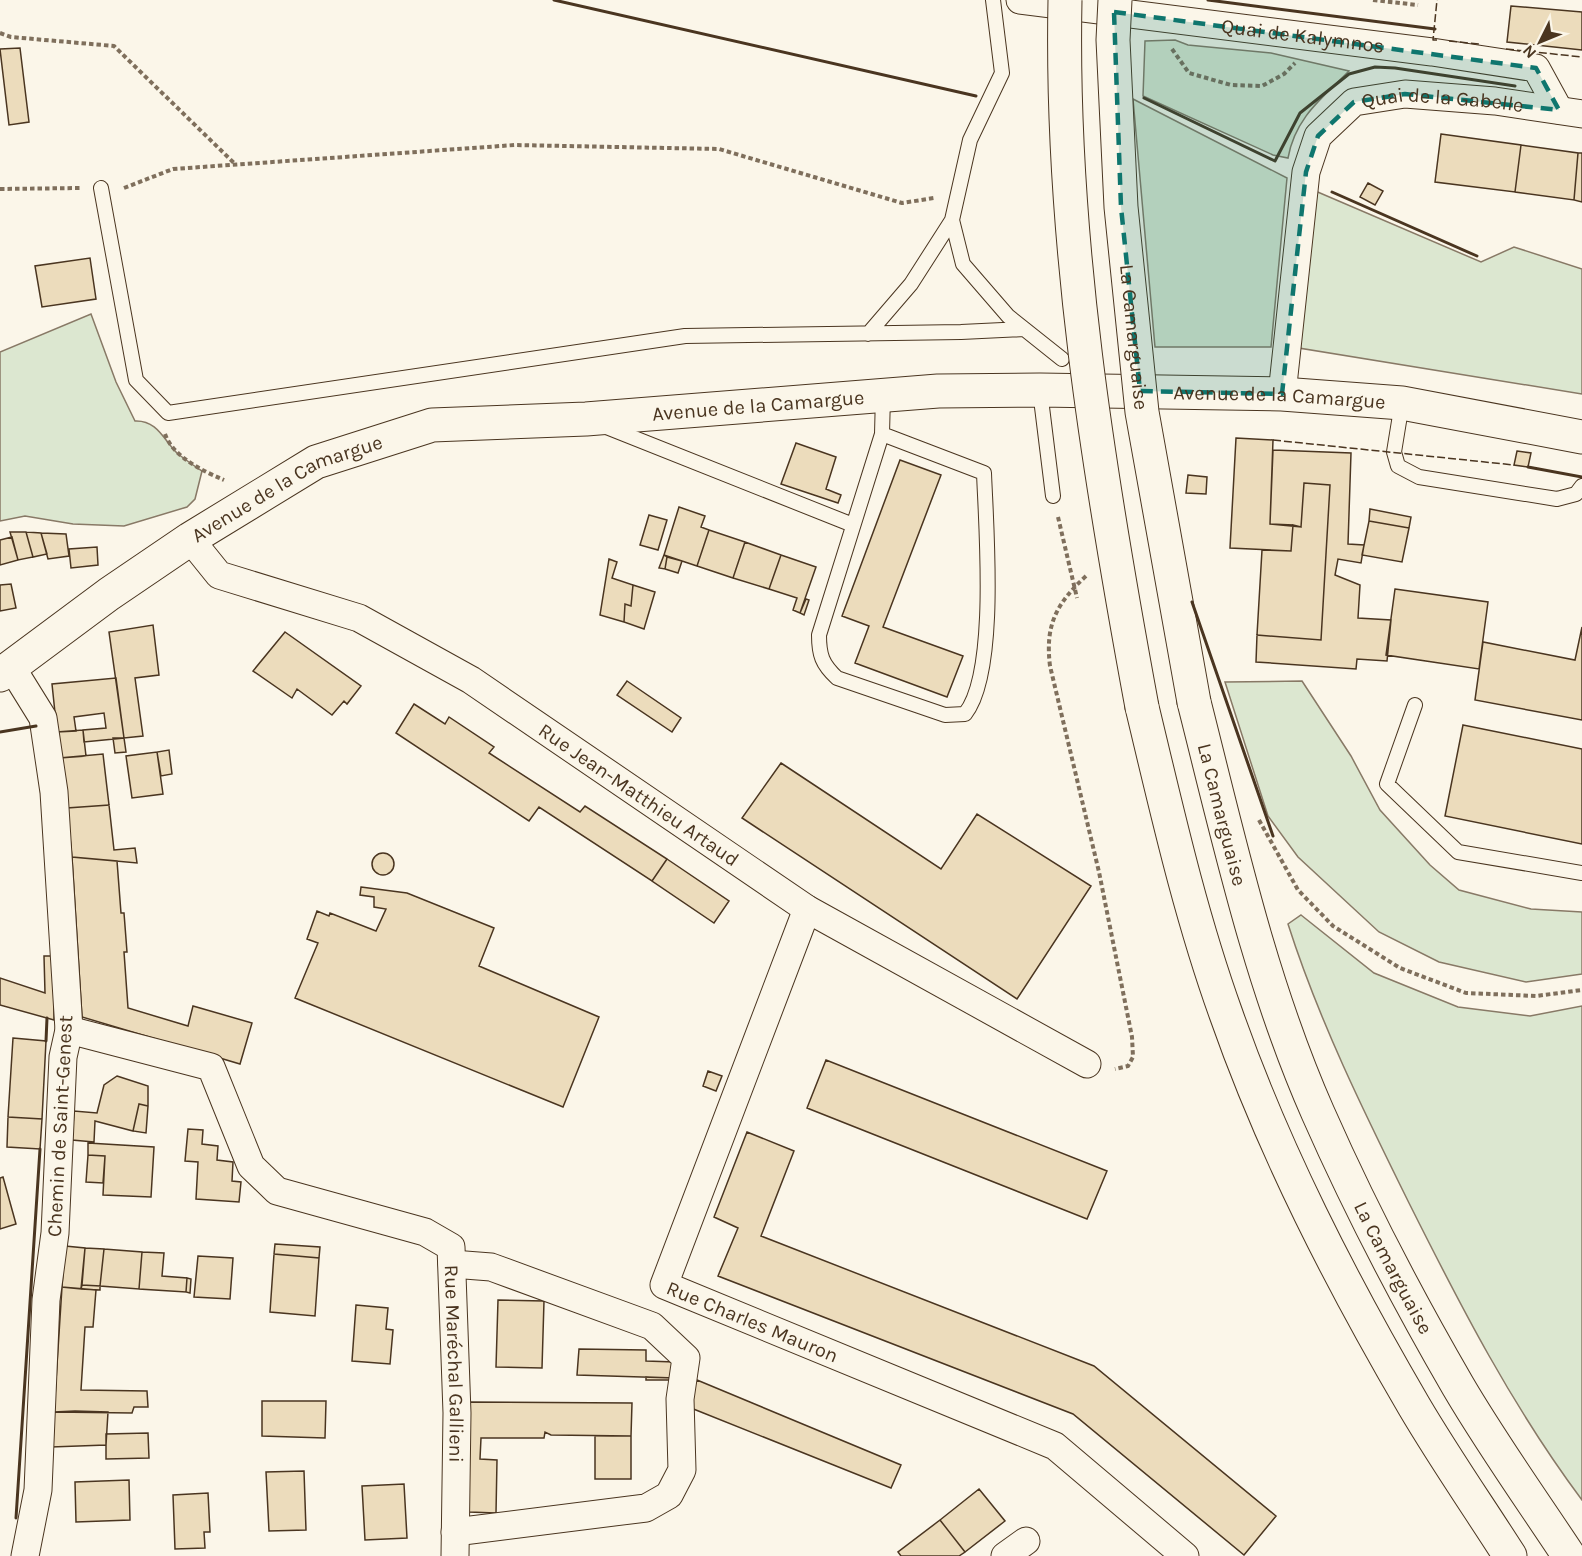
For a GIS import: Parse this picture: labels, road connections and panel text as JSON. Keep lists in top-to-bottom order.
{
  "streets": {
    "main road": ["La Camarguaise", "Avenue de la Camargue"],
    "street": [
      "Quai de Kalymnos",
      "Quai de la Gabelle",
      "Rue Jean-Matthieu Artaud",
      "Chemin de Saint-Genest",
      "Rue Charles Mauron",
      "Rue Maréchal Gallieni"
    ]
  },
  "crossings": [
    ["Quai de Kalymnos", "Quai de la Gabelle"],
    ["Quai de la Gabelle", "Avenue de la Camargue"],
    ["Avenue de la Camargue", "Rue Jean-Matthieu Artaud"],
    ["Avenue de la Camargue", "Chemin de Saint-Genest"],
    ["Rue Jean-Matthieu Artaud", "Rue Charles Mauron"],
    ["Chemin de Saint-Genest", "Rue Maréchal Gallieni"]
  ],
  "north": "bottom left"
}
